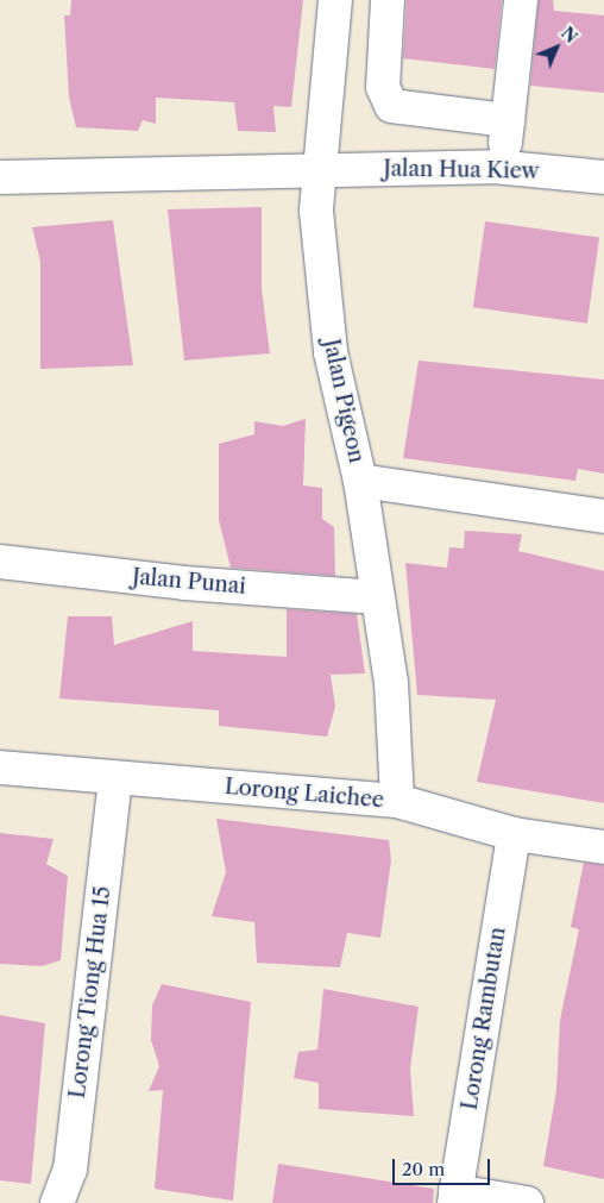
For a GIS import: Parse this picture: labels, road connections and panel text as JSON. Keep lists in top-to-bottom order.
{
  "streets": {
    "street": [
      "Jalan Hua Kiew",
      "Jalan Pigeon",
      "Jalan Punai",
      "Lorong Laichee",
      "Lorong Tiong Hua 15",
      "Lorong Rambutan"
    ]
  },
  "crossings": [
    ["Jalan Hua Kiew", "Jalan Pigeon"],
    ["Jalan Pigeon", "Jalan Punai"],
    ["Jalan Pigeon", "Lorong Laichee"],
    ["Lorong Laichee", "Lorong Tiong Hua 15"],
    ["Lorong Laichee", "Lorong Rambutan"]
  ],
  "scale_bar": "20 m",
  "north": "top right"
}
